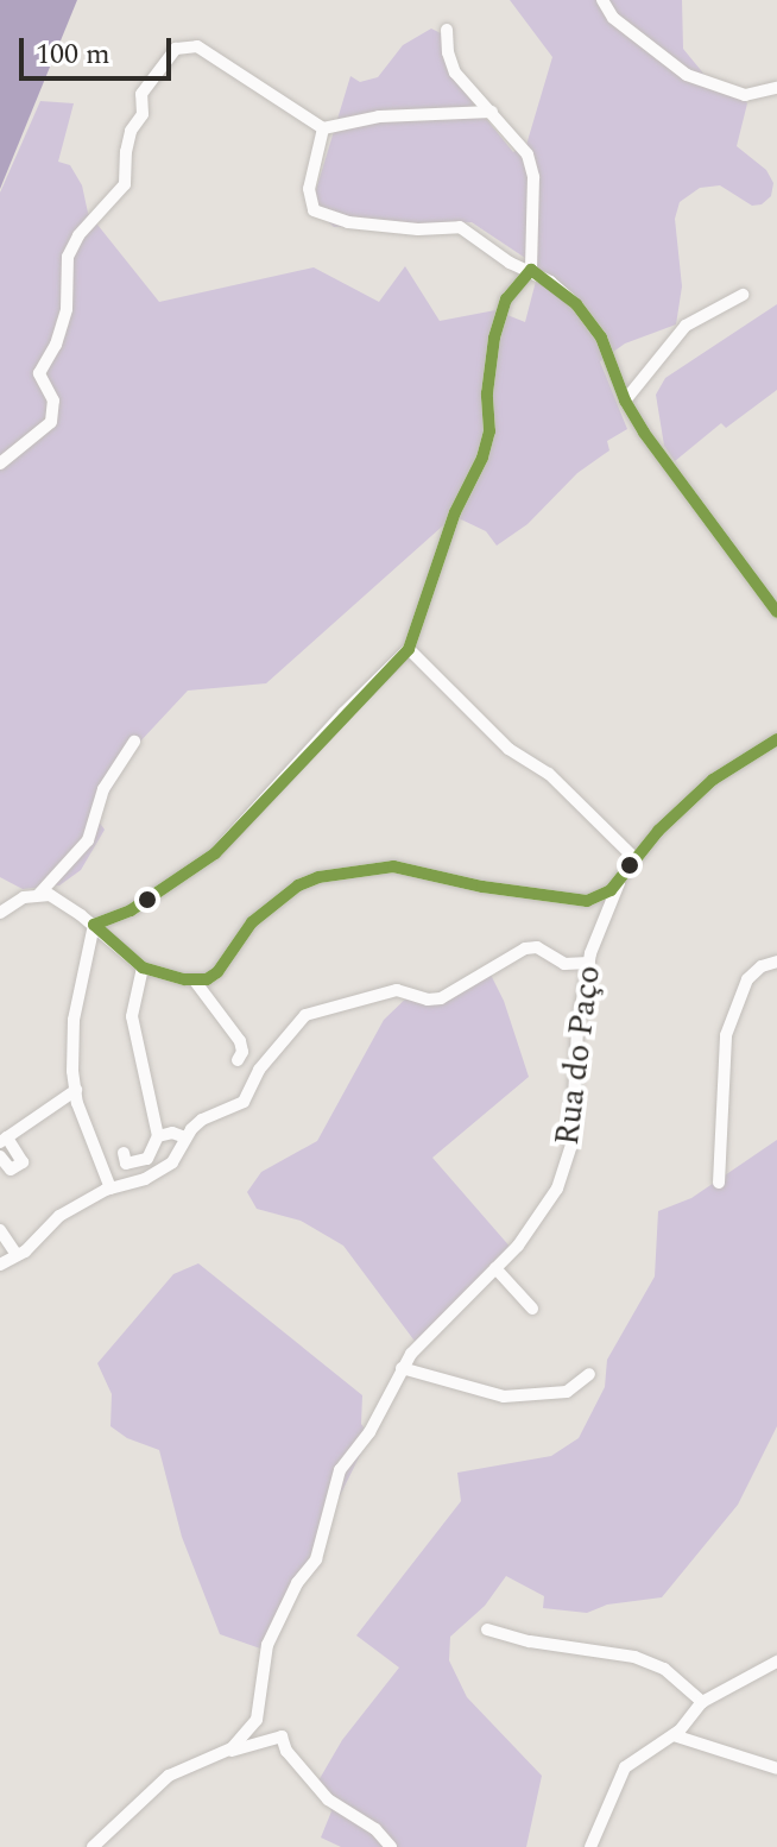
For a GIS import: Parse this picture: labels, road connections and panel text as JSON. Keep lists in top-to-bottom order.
{
  "streets": {
    "street": ["Rua do Paço"]
  },
  "scale_bar": "100 m"
}
